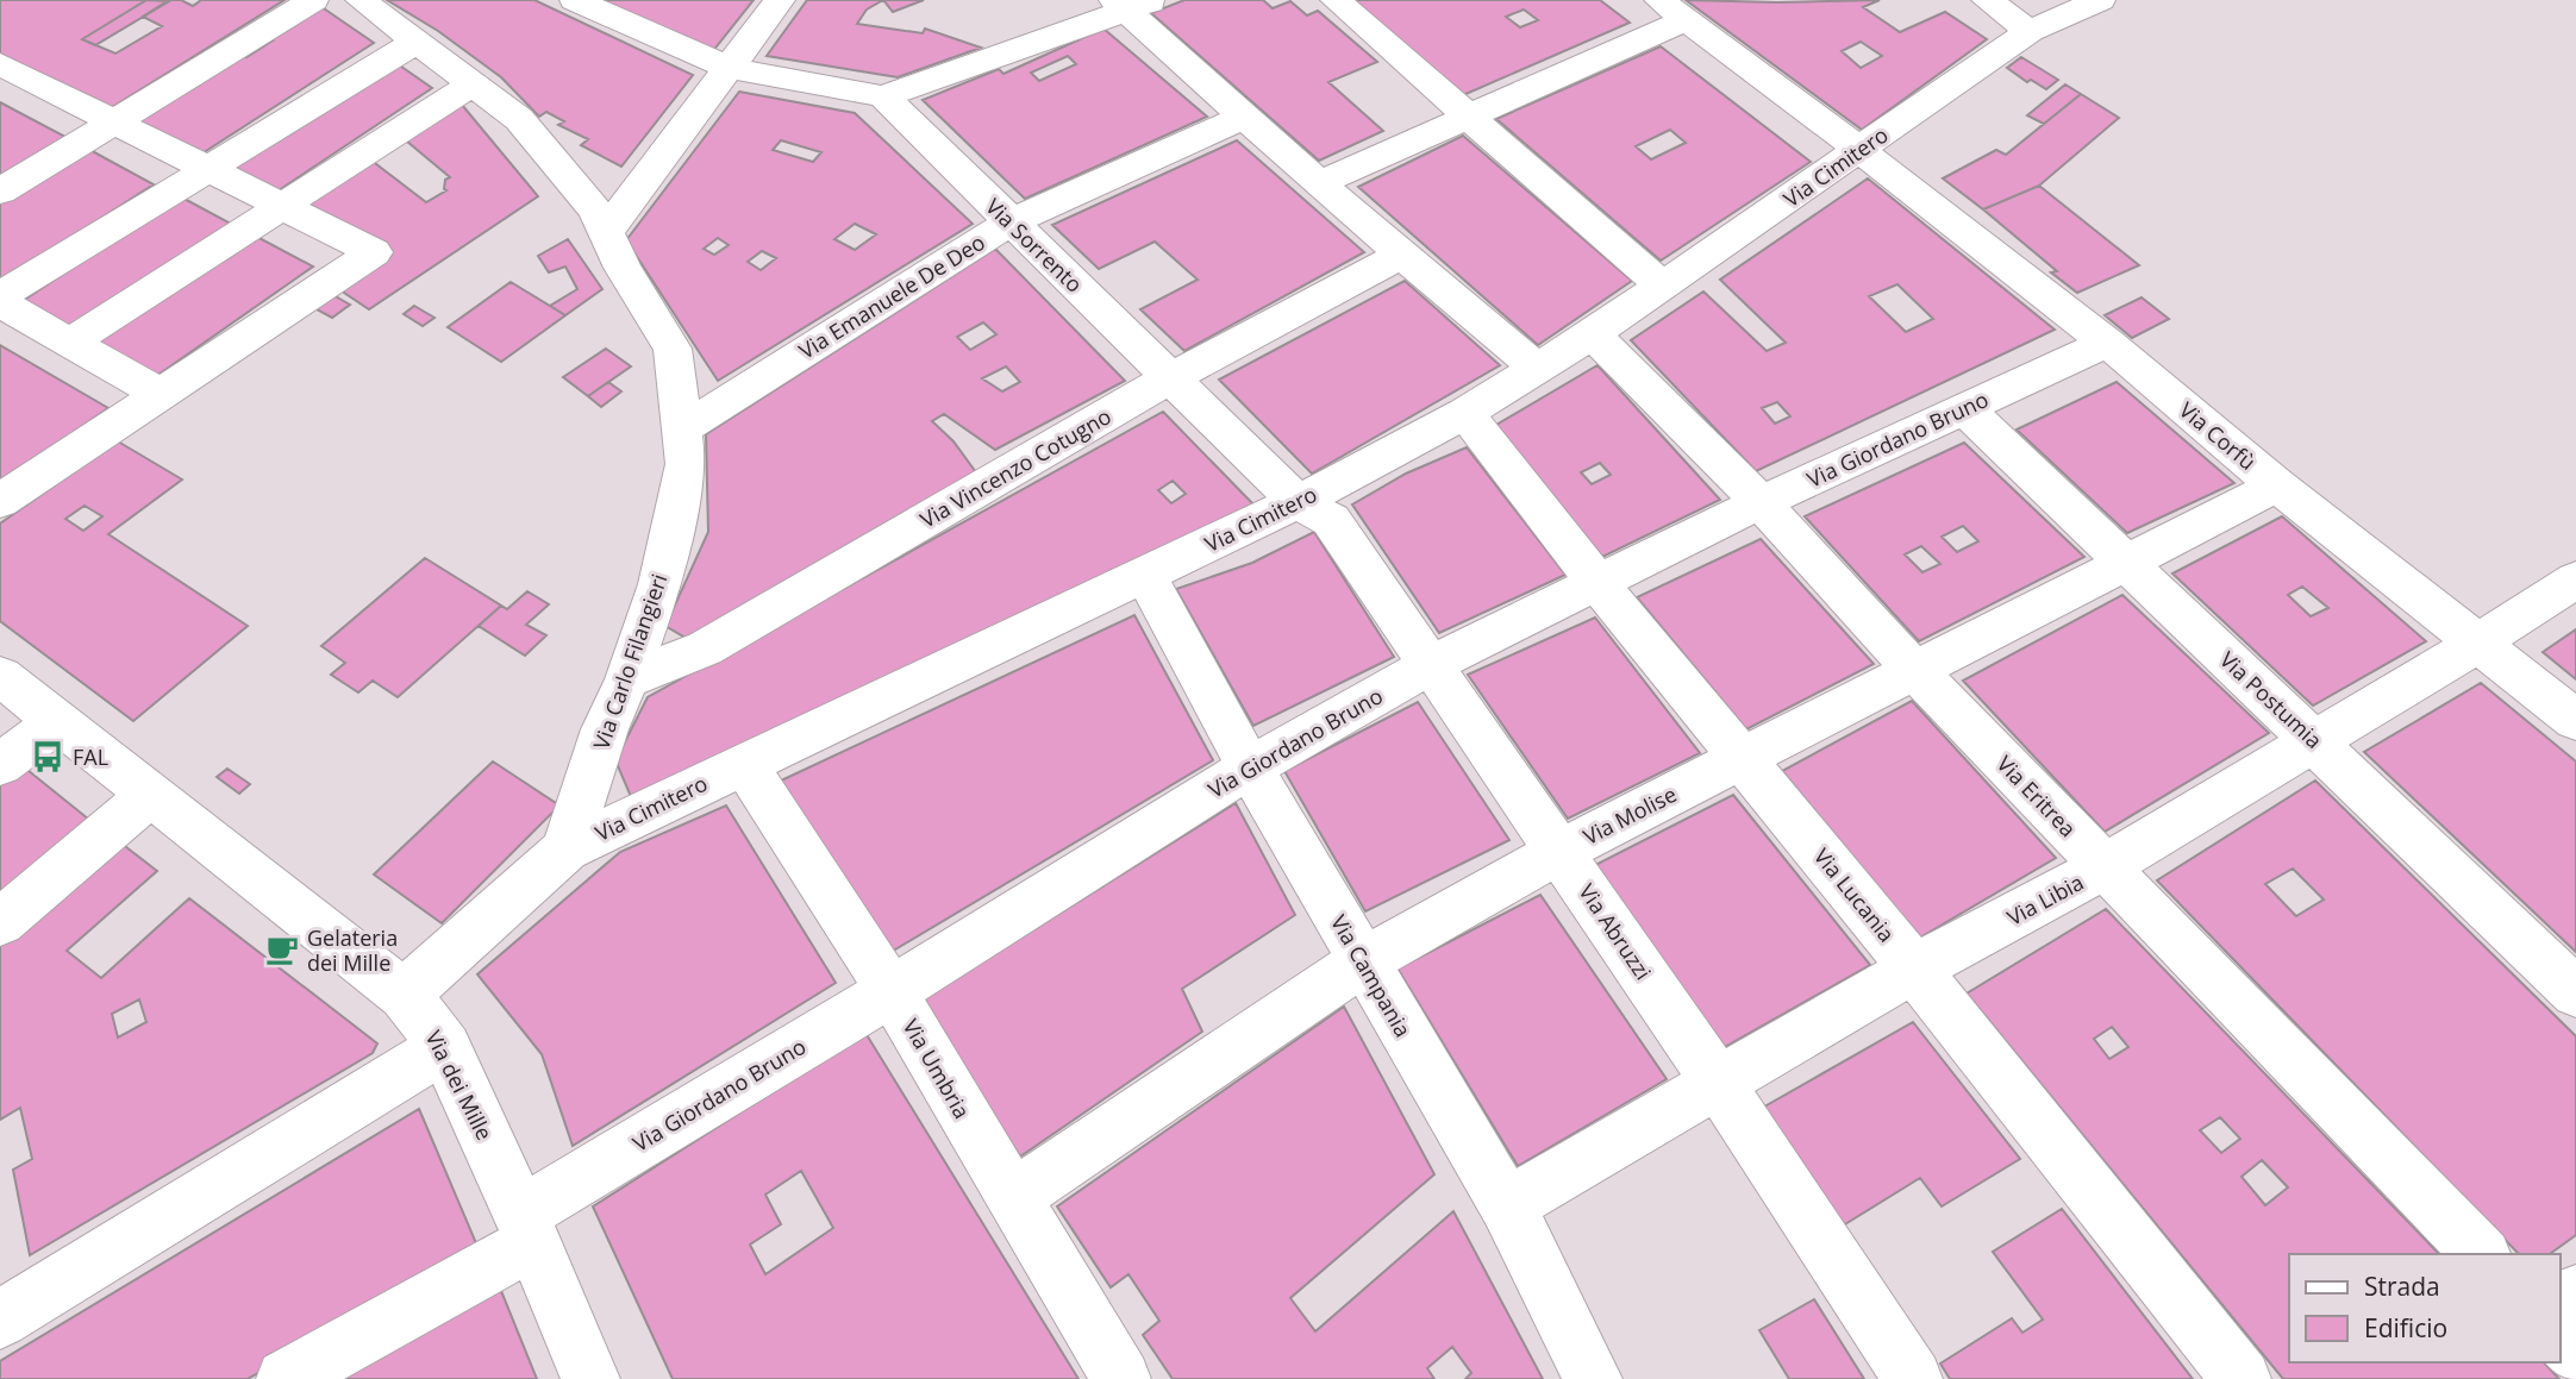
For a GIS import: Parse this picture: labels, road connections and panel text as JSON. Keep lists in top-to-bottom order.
{
  "streets": {
    "street": [
      "Via Cimitero",
      "Via Sorrento",
      "Via Emanuele De Deo",
      "Via Corfù",
      "Via Giordano Bruno",
      "Via Vincenzo Cotugno",
      "Via Carlo Filangieri",
      "Via Postumia",
      "Via Eritrea",
      "Via Molise",
      "Via Lucania",
      "Via Libia",
      "Via Abruzzi",
      "Via Campania",
      "Via Umbria",
      "Via dei Mille"
    ]
  },
  "crossings": [
    ["Via Cimitero", "Via Sorrento"],
    ["Via Cimitero", "Via Corfù"],
    ["Via Cimitero", "Via Carlo Filangieri"],
    ["Via Cimitero", "Via Eritrea"],
    ["Via Cimitero", "Via Lucania"],
    ["Via Cimitero", "Via Abruzzi"],
    ["Via Cimitero", "Via Campania"],
    ["Via Cimitero", "Via Umbria"],
    ["Via Cimitero", "Via dei Mille"],
    ["Via Sorrento", "Via Emanuele De Deo"],
    ["Via Sorrento", "Via Vincenzo Cotugno"],
    ["Via Sorrento", "Via Abruzzi"],
    ["Via Emanuele De Deo", "Via Carlo Filangieri"],
    ["Via Corfù", "Via Giordano Bruno"],
    ["Via Corfù", "Via Molise"],
    ["Via Corfù", "Via Libia"],
    ["Via Giordano Bruno", "Via Postumia"],
    ["Via Giordano Bruno", "Via Eritrea"],
    ["Via Giordano Bruno", "Via Lucania"],
    ["Via Giordano Bruno", "Via Abruzzi"],
    ["Via Giordano Bruno", "Via Campania"],
    ["Via Giordano Bruno", "Via Umbria"],
    ["Via Giordano Bruno", "Via dei Mille"],
    ["Via Vincenzo Cotugno", "Via Carlo Filangieri"],
    ["Via Postumia", "Via Molise"],
    ["Via Postumia", "Via Libia"],
    ["Via Eritrea", "Via Molise"],
    ["Via Eritrea", "Via Libia"],
    ["Via Molise", "Via Lucania"],
    ["Via Molise", "Via Abruzzi"],
    ["Via Molise", "Via Campania"],
    ["Via Molise", "Via Umbria"],
    ["Via Lucania", "Via Libia"],
    ["Via Libia", "Via Abruzzi"],
    ["Via Libia", "Via Campania"]
  ],
  "places": {
    "bus stop": ["FAL"],
    "cafe": ["Gelateria dei Mille"]
  },
  "legend": ["Strada", "Edificio"]
}
